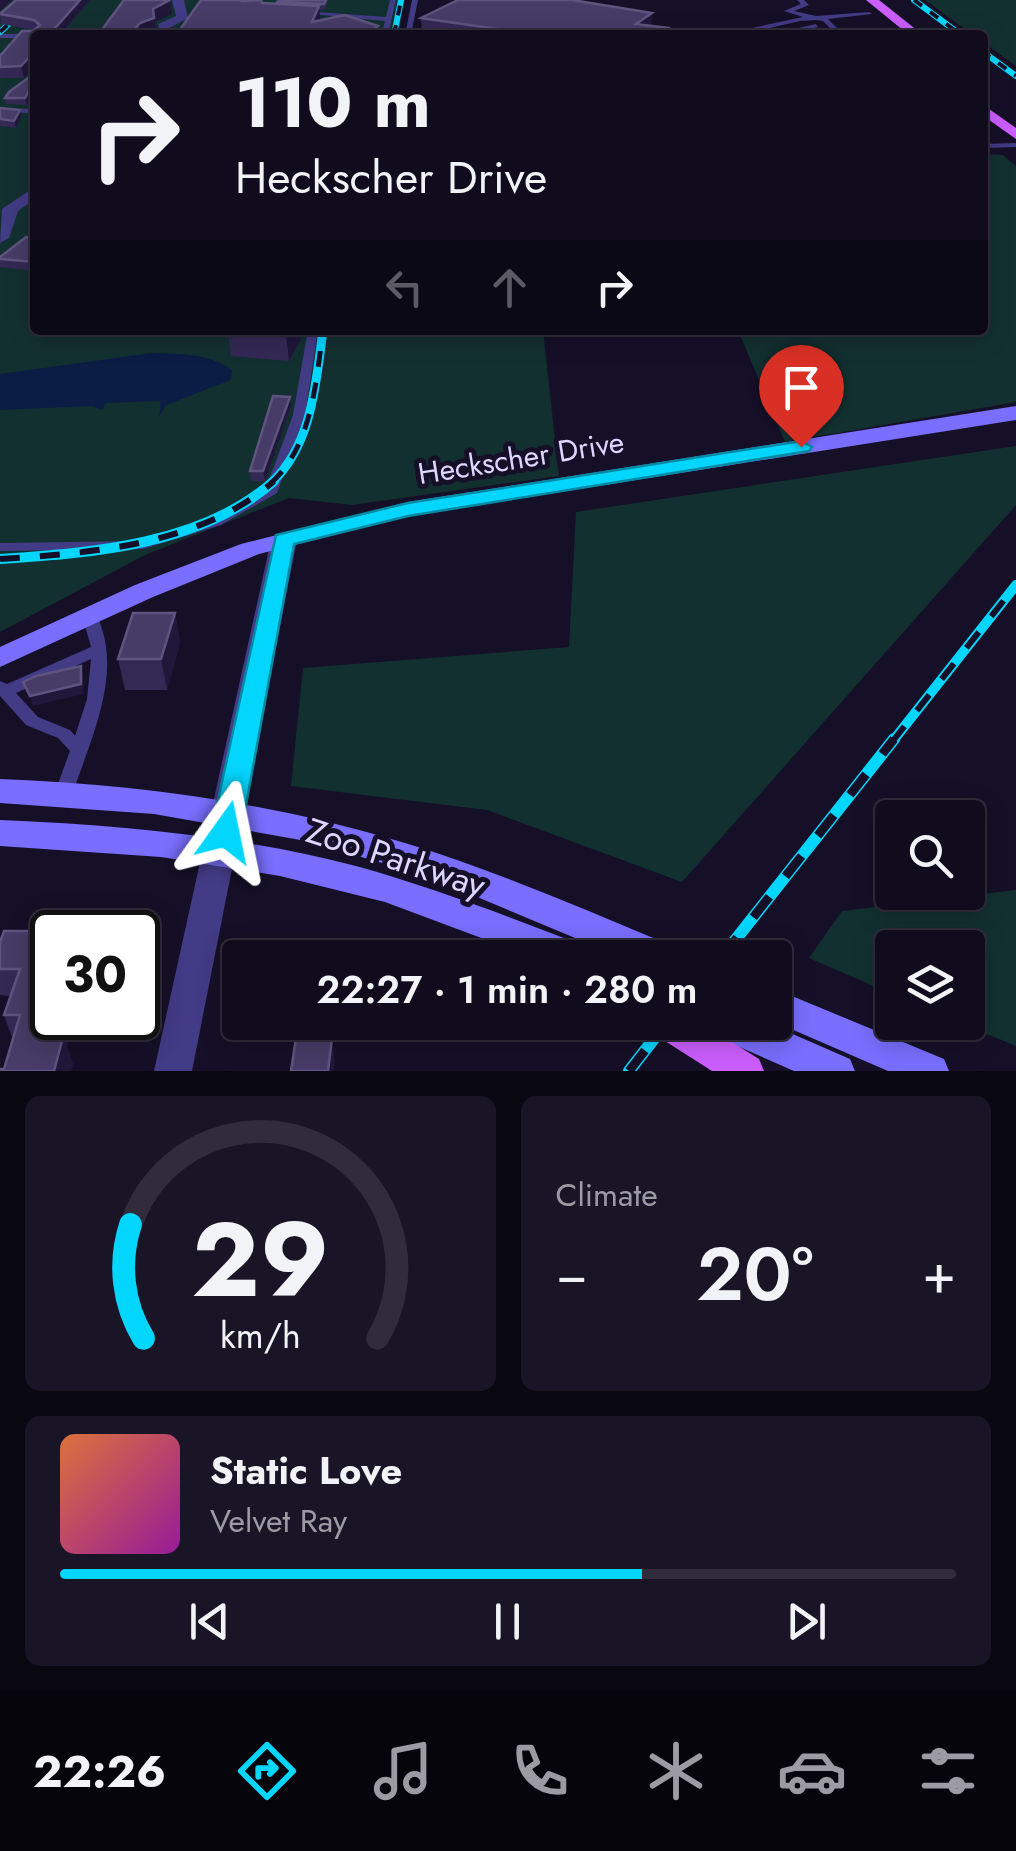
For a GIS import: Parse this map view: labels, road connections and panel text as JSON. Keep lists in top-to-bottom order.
{
  "streets": {
    "main road": ["Heckscher Drive", "Zoo Parkway"]
  },
  "page": {
    "turn": ["110 m", "Heckscher Drive"],
    "limit": "30",
    "trip": "22:27 · 1 min · 280 m",
    "tile": "Climate",
    "heat": ["−", "20°", "+"],
    "song": ["Static Love", "Velvet Ray"],
    "tabs": "22:26",
    "gauge": ["29", "km/h"]
  }
}
